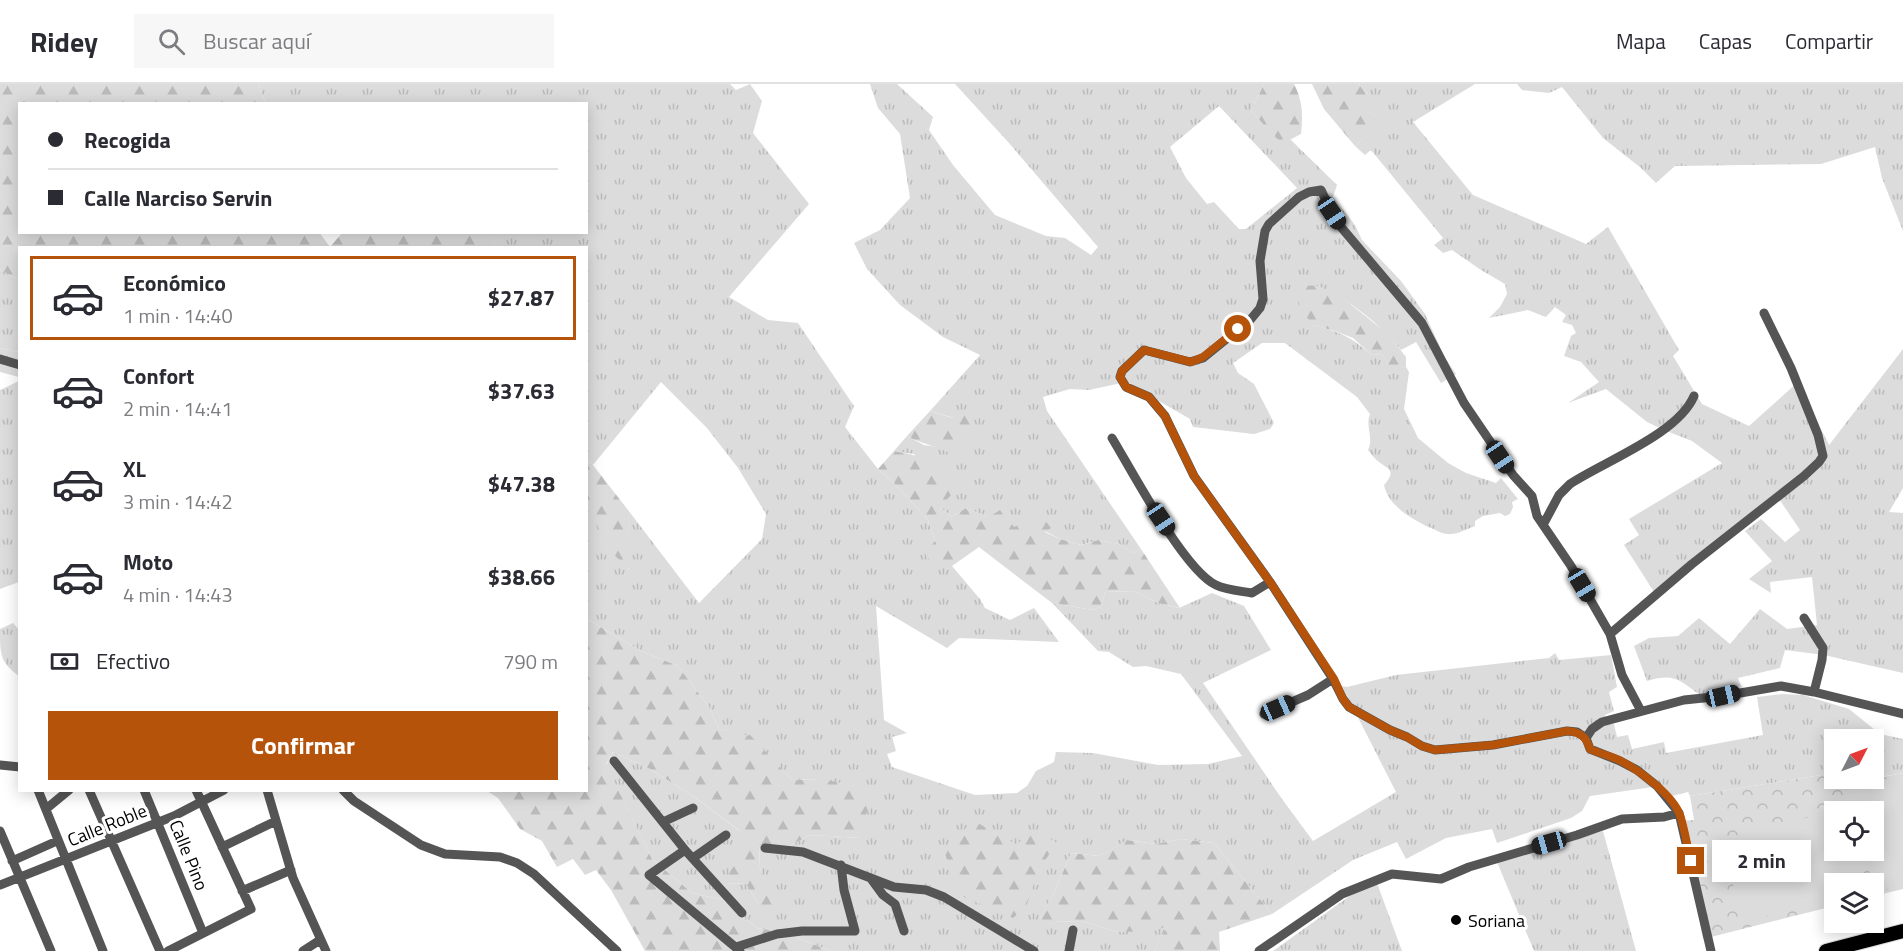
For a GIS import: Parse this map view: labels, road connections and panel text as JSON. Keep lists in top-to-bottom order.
{
  "streets": {
    "street": ["Calle Roble", "Calle Pino"]
  },
  "crossings": [
    ["Calle Roble", "Calle Pino"]
  ],
  "places": ["Soriana"],
  "north": "top right",
  "page": {
    "header": "Ridey",
    "search": "Buscar aquí",
    "nav": ["Mapa", "Capas", "Compartir"],
    "banner": ["Recogida", "Calle Narciso Servin"],
    "list": [
      {
        "name": "Económico",
        "note": "1 min · 14:40",
        "value": "$27.87"
      },
      {
        "name": "Confort",
        "note": "2 min · 14:41",
        "value": "$37.63"
      },
      {
        "name": "XL",
        "note": "3 min · 14:42",
        "value": "$47.38"
      },
      {
        "name": "Moto",
        "note": "4 min · 14:43",
        "value": "$38.66"
      }
    ],
    "pay": ["Efectivo", "790 m"],
    "buttons": "Confirmar",
    "bubble": "2 min"
  }
}
